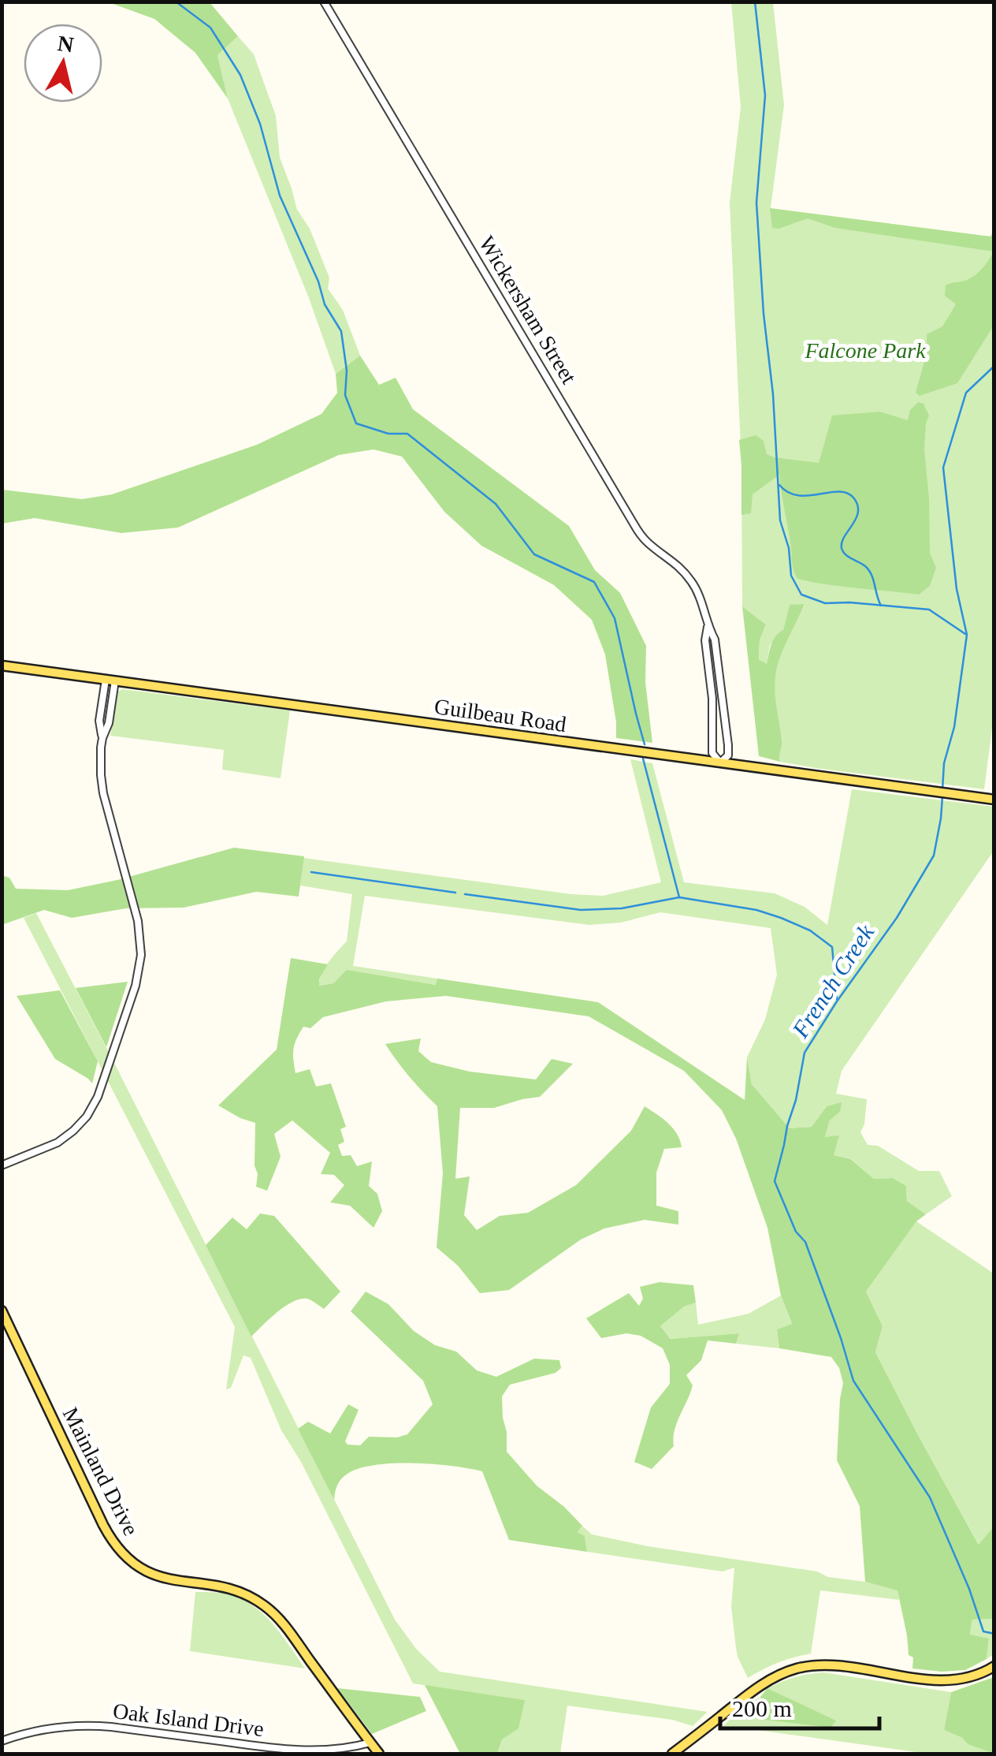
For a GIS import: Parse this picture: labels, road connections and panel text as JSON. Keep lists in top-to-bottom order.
{
  "streets": {
    "main road": ["Guilbeau Road", "Mainland Drive"],
    "street": ["Wickersham Street", "Oak Island Drive"]
  },
  "crossings": [
    ["Wickersham Street", "Guilbeau Road"],
    ["Mainland Drive", "Oak Island Drive"]
  ],
  "water": ["French Creek"],
  "parks": ["Falcone Park"],
  "scale_bar": "200 m",
  "north": "top"
}
